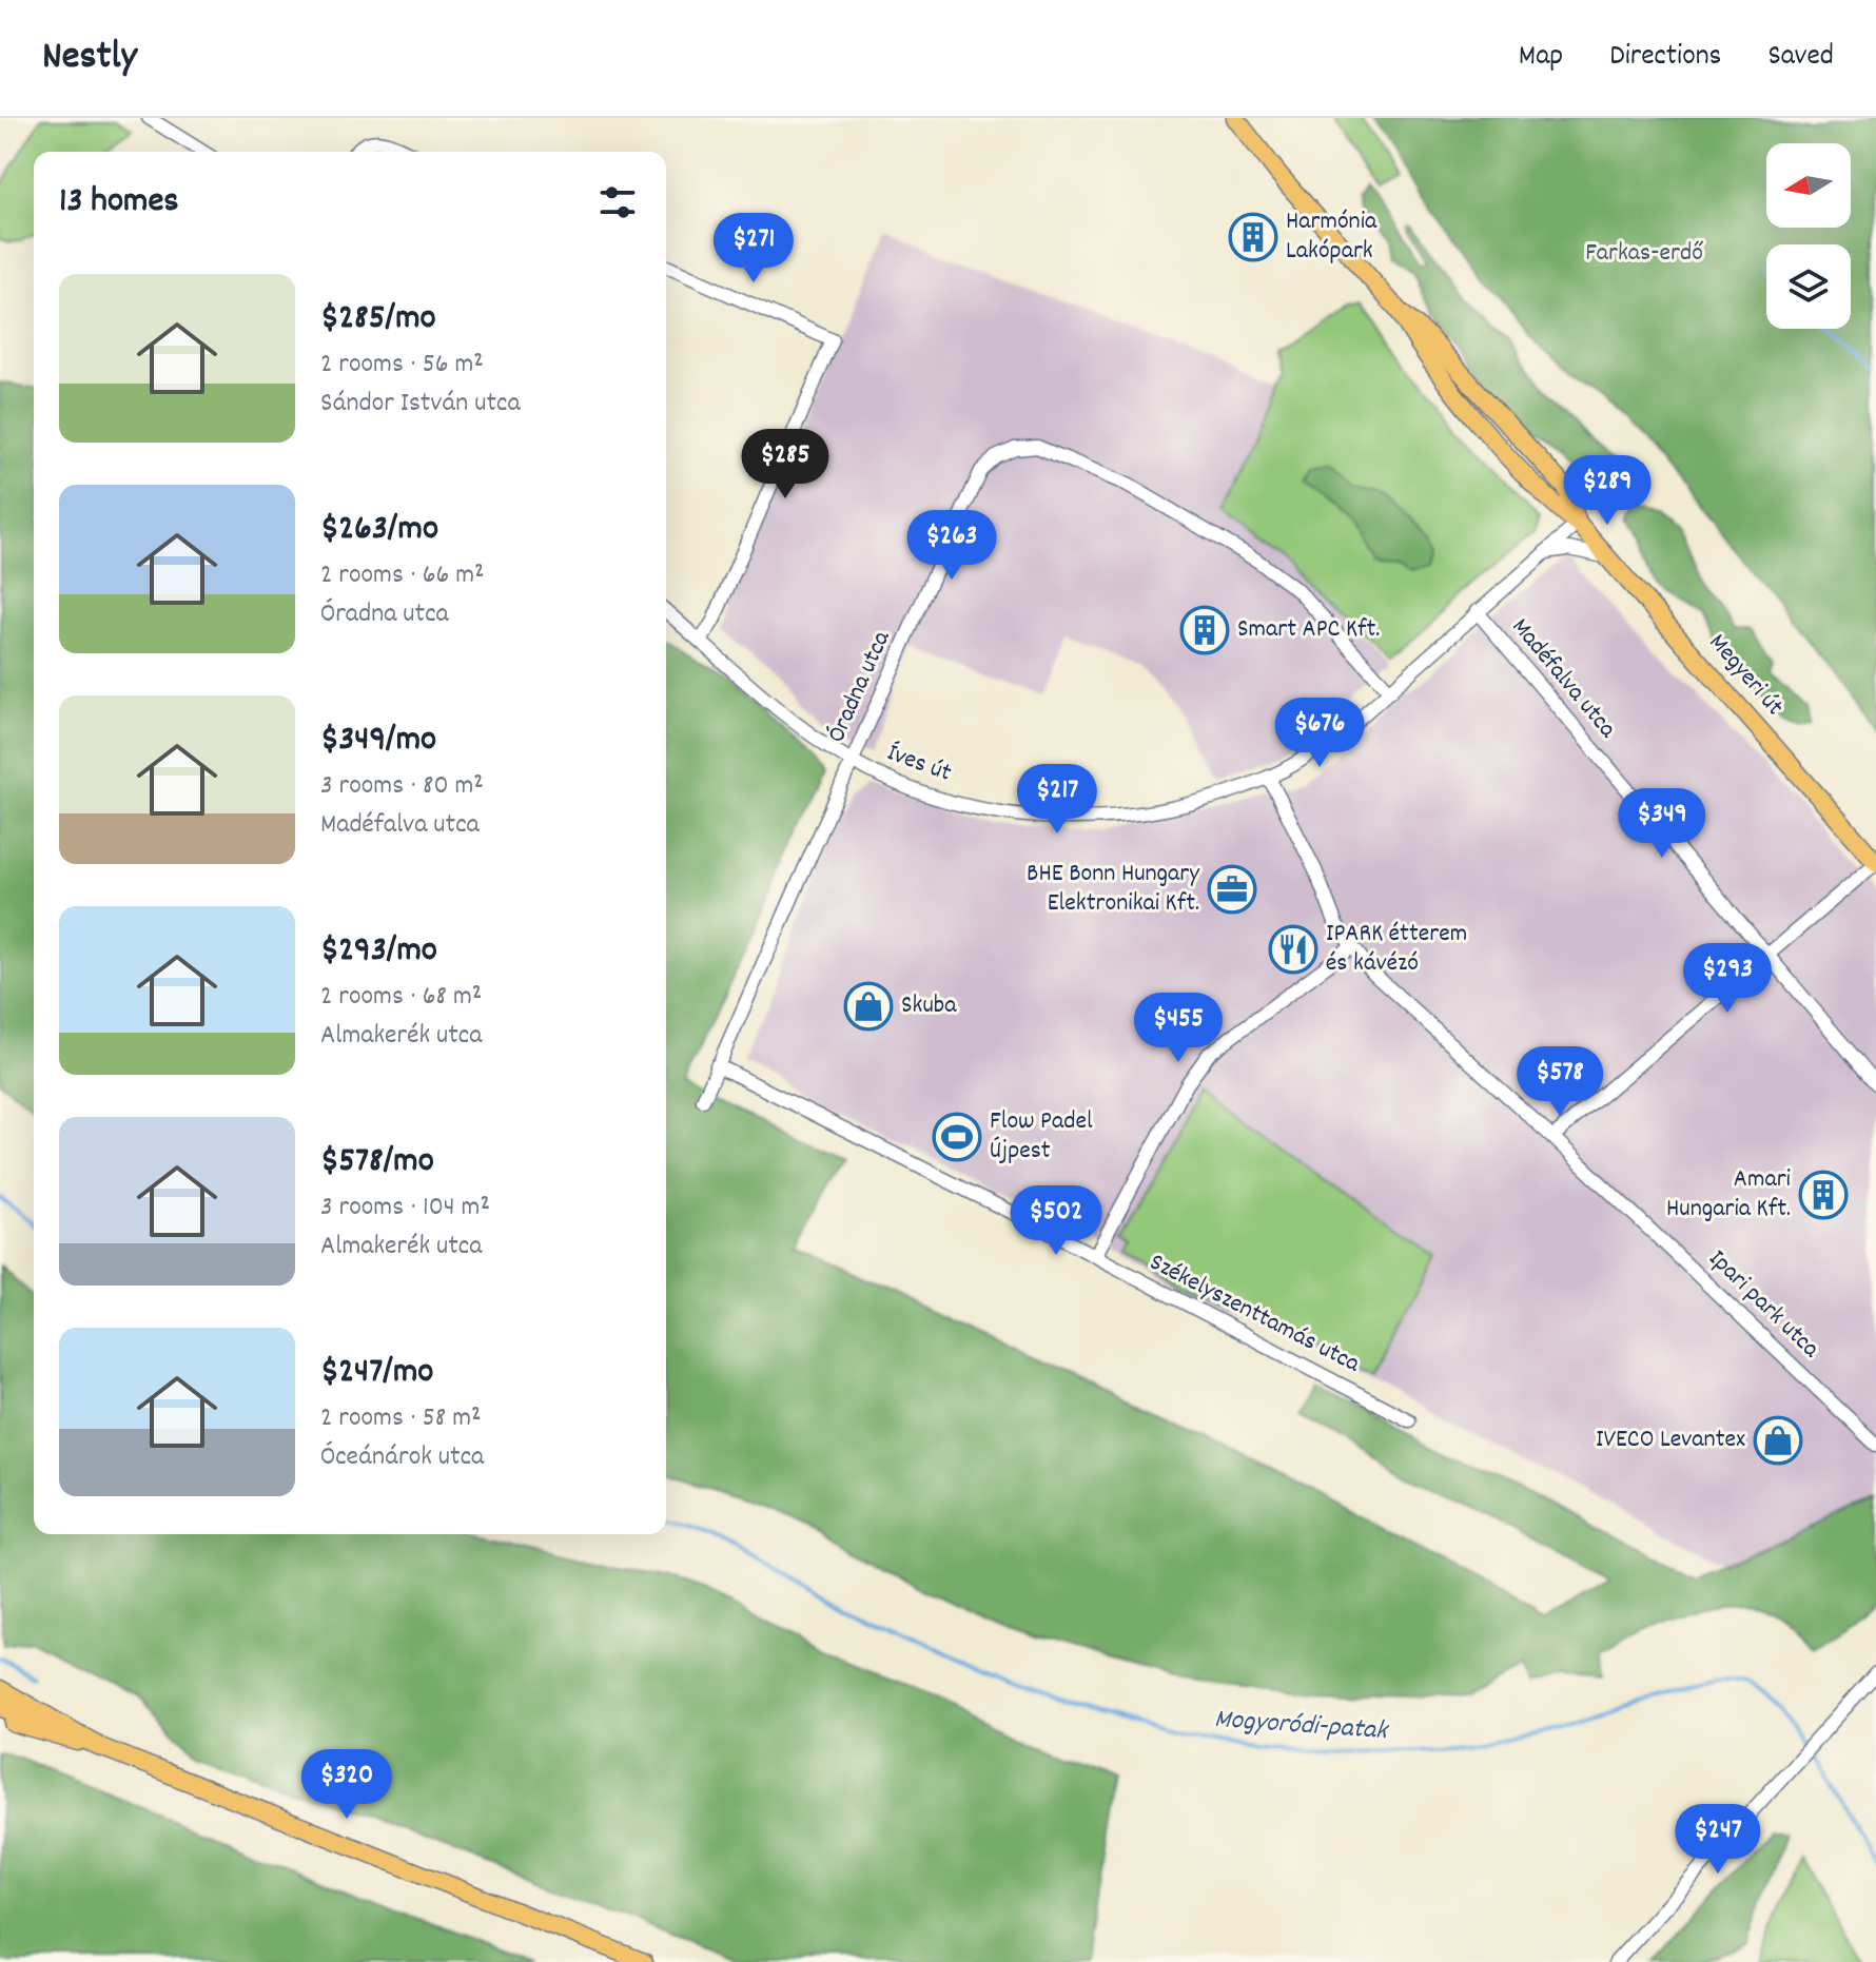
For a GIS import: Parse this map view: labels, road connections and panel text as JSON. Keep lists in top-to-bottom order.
{
  "streets": {
    "main road": ["Megyeri út"],
    "street": [
      "Madéfalva utca",
      "Óradna utca",
      "Íves út",
      "Ipari park utca",
      "Székelyszenttamás utca"
    ]
  },
  "crossings": [
    ["Megyeri út", "Íves út"],
    ["Madéfalva utca", "Íves út"],
    ["Óradna utca", "Íves út"],
    ["Óradna utca", "Székelyszenttamás utca"],
    ["Íves út", "Ipari park utca"]
  ],
  "water": ["Mogyoródi-patak"],
  "parks": ["Farkas-erdő"],
  "places": {
    "building": ["Harmónia Lakópark", "Smart APC Kft.", "Amari Hungaria Kft."],
    "office": ["BHE Bonn Hungary Elektronikai Kft."],
    "restaurant": ["IPARK étterem és kávézó"],
    "shop": ["Skuba", "IVECO Levantex"],
    "sports": ["Flow Padel Újpest"]
  },
  "north": "left",
  "page": {
    "header": "Nestly",
    "nav": ["Map", "Directions", "Saved"],
    "heading": "13 homes",
    "price": [
      "$271",
      "$285",
      "$289",
      "$263",
      "$676",
      "$217",
      "$349",
      "$293",
      "$455",
      "$578",
      "$502",
      "$320",
      "$247"
    ],
    "list": [
      {
        "name": "$285/mo",
        "note": "2 rooms · 56 m² · Sándor István utca"
      },
      {
        "name": "$263/mo",
        "note": "2 rooms · 66 m² · Óradna utca"
      },
      {
        "name": "$349/mo",
        "note": "3 rooms · 80 m² · Madéfalva utca"
      },
      {
        "name": "$293/mo",
        "note": "2 rooms · 68 m² · Almakerék utca"
      },
      {
        "name": "$578/mo",
        "note": "3 rooms · 104 m² · Almakerék utca"
      },
      {
        "name": "$247/mo",
        "note": "2 rooms · 58 m² · Óceánárok utca"
      }
    ]
  }
}
